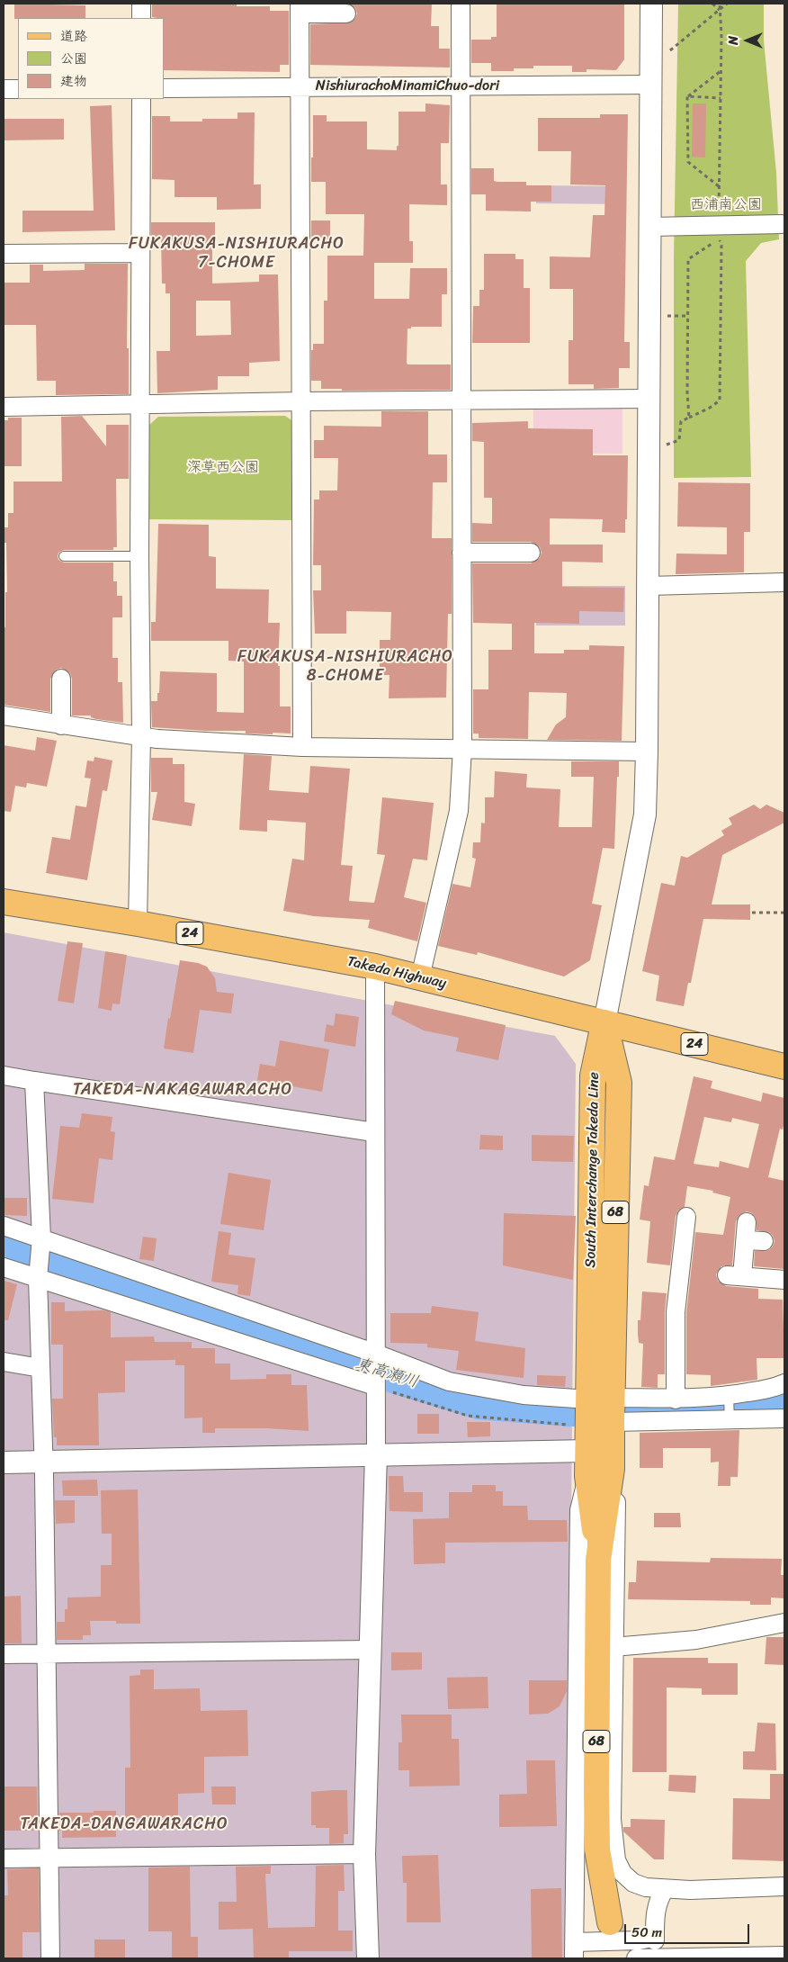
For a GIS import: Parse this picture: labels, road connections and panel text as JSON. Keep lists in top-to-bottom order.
{
  "streets": {
    "main road": [
      "24",
      "Takeda Highway",
      "South Interchange Takeda Line",
      "68"
    ],
    "street": ["NishiurachoMinamiChuo-dori"]
  },
  "crossings": [
    ["Takeda Highway", "South Interchange Takeda Line"]
  ],
  "districts": [
    "FUKAKUSA-NISHIURACHO 7-CHOME",
    "FUKAKUSA-NISHIURACHO 8-CHOME",
    "TAKEDA-NAKAGAWARACHO",
    "TAKEDA-DANGAWARACHO"
  ],
  "water": ["東高瀬川"],
  "parks": ["西浦南公園", "深草西公園"],
  "legend": ["道路", "公園", "建物"],
  "scale_bar": "50 m",
  "north": "left"
}
